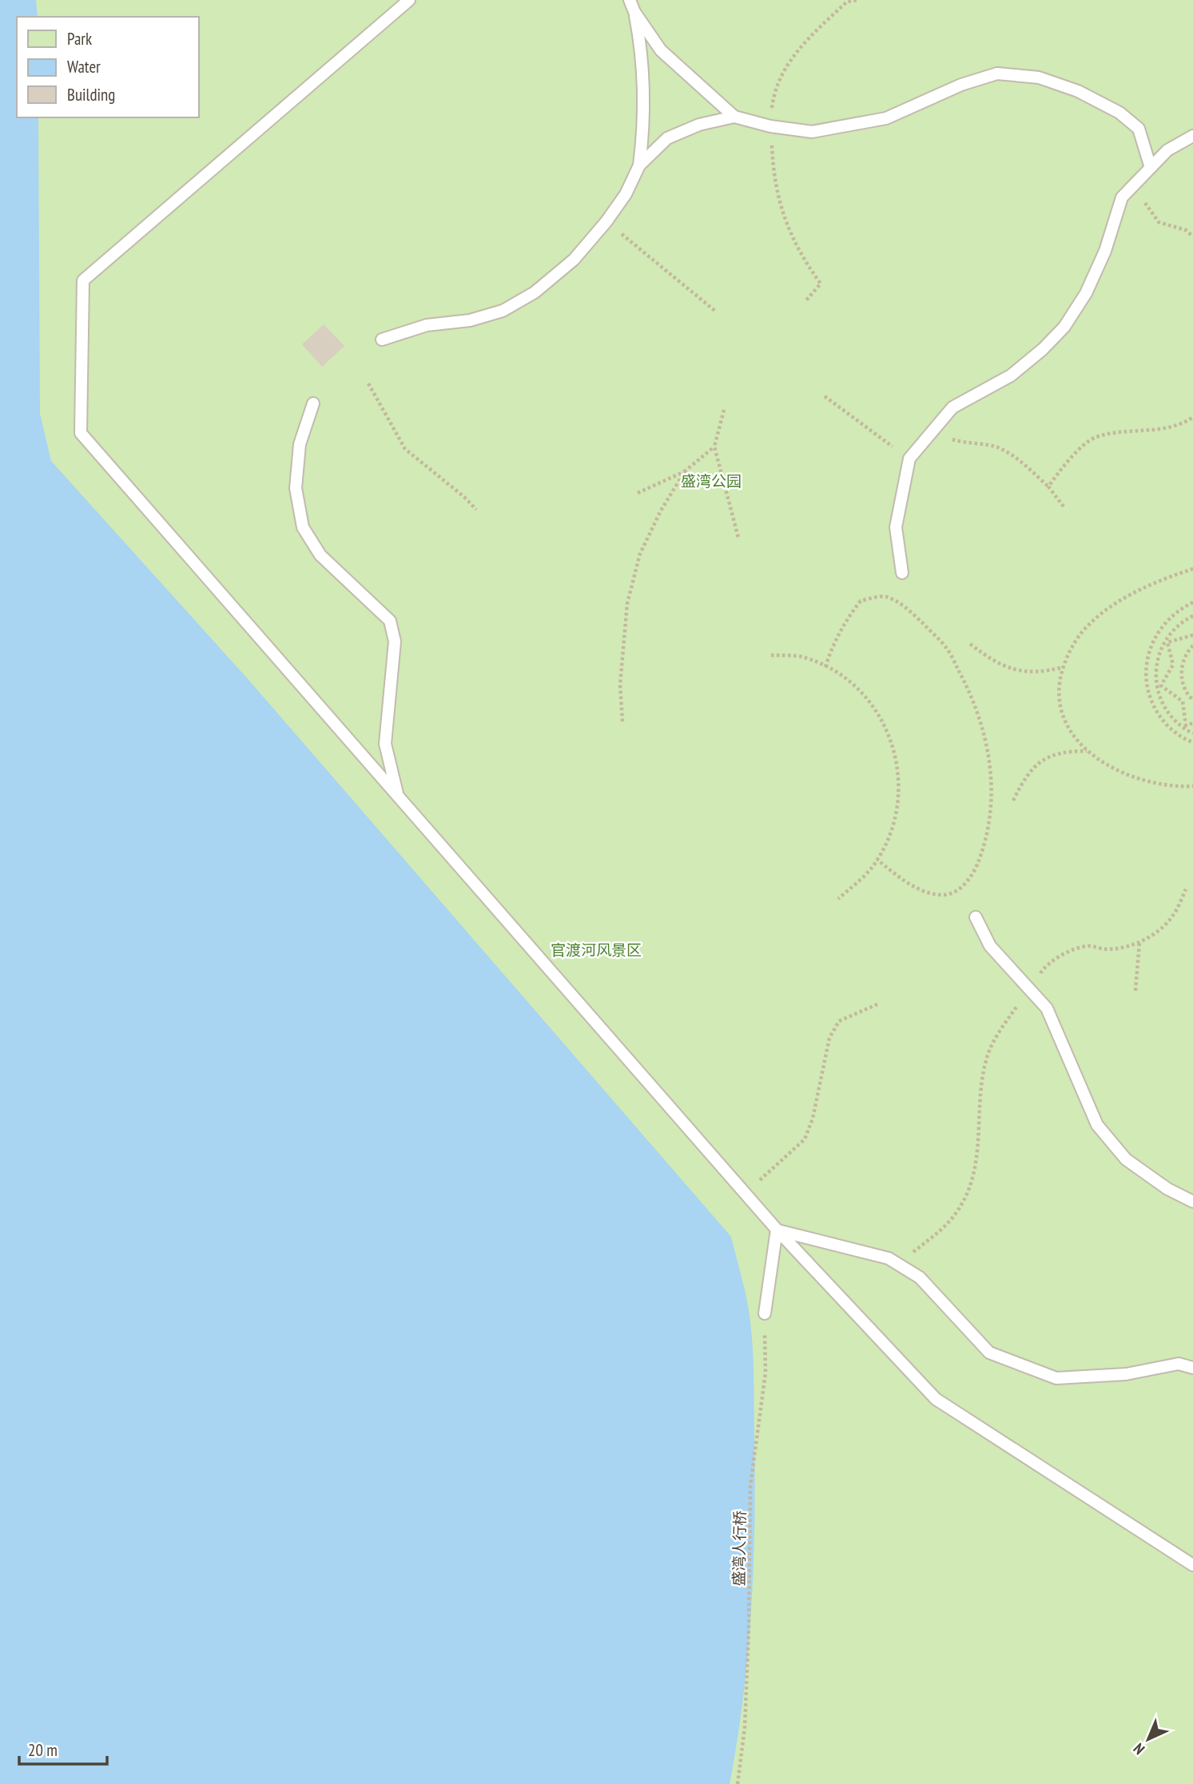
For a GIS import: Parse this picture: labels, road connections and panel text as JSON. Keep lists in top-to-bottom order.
{
  "streets": {
    "path": ["盛湾人行桥"]
  },
  "parks": ["盛湾公园", "官渡河风景区"],
  "legend": ["Park", "Water", "Building"],
  "scale_bar": "20 m",
  "north": "bottom left"
}
